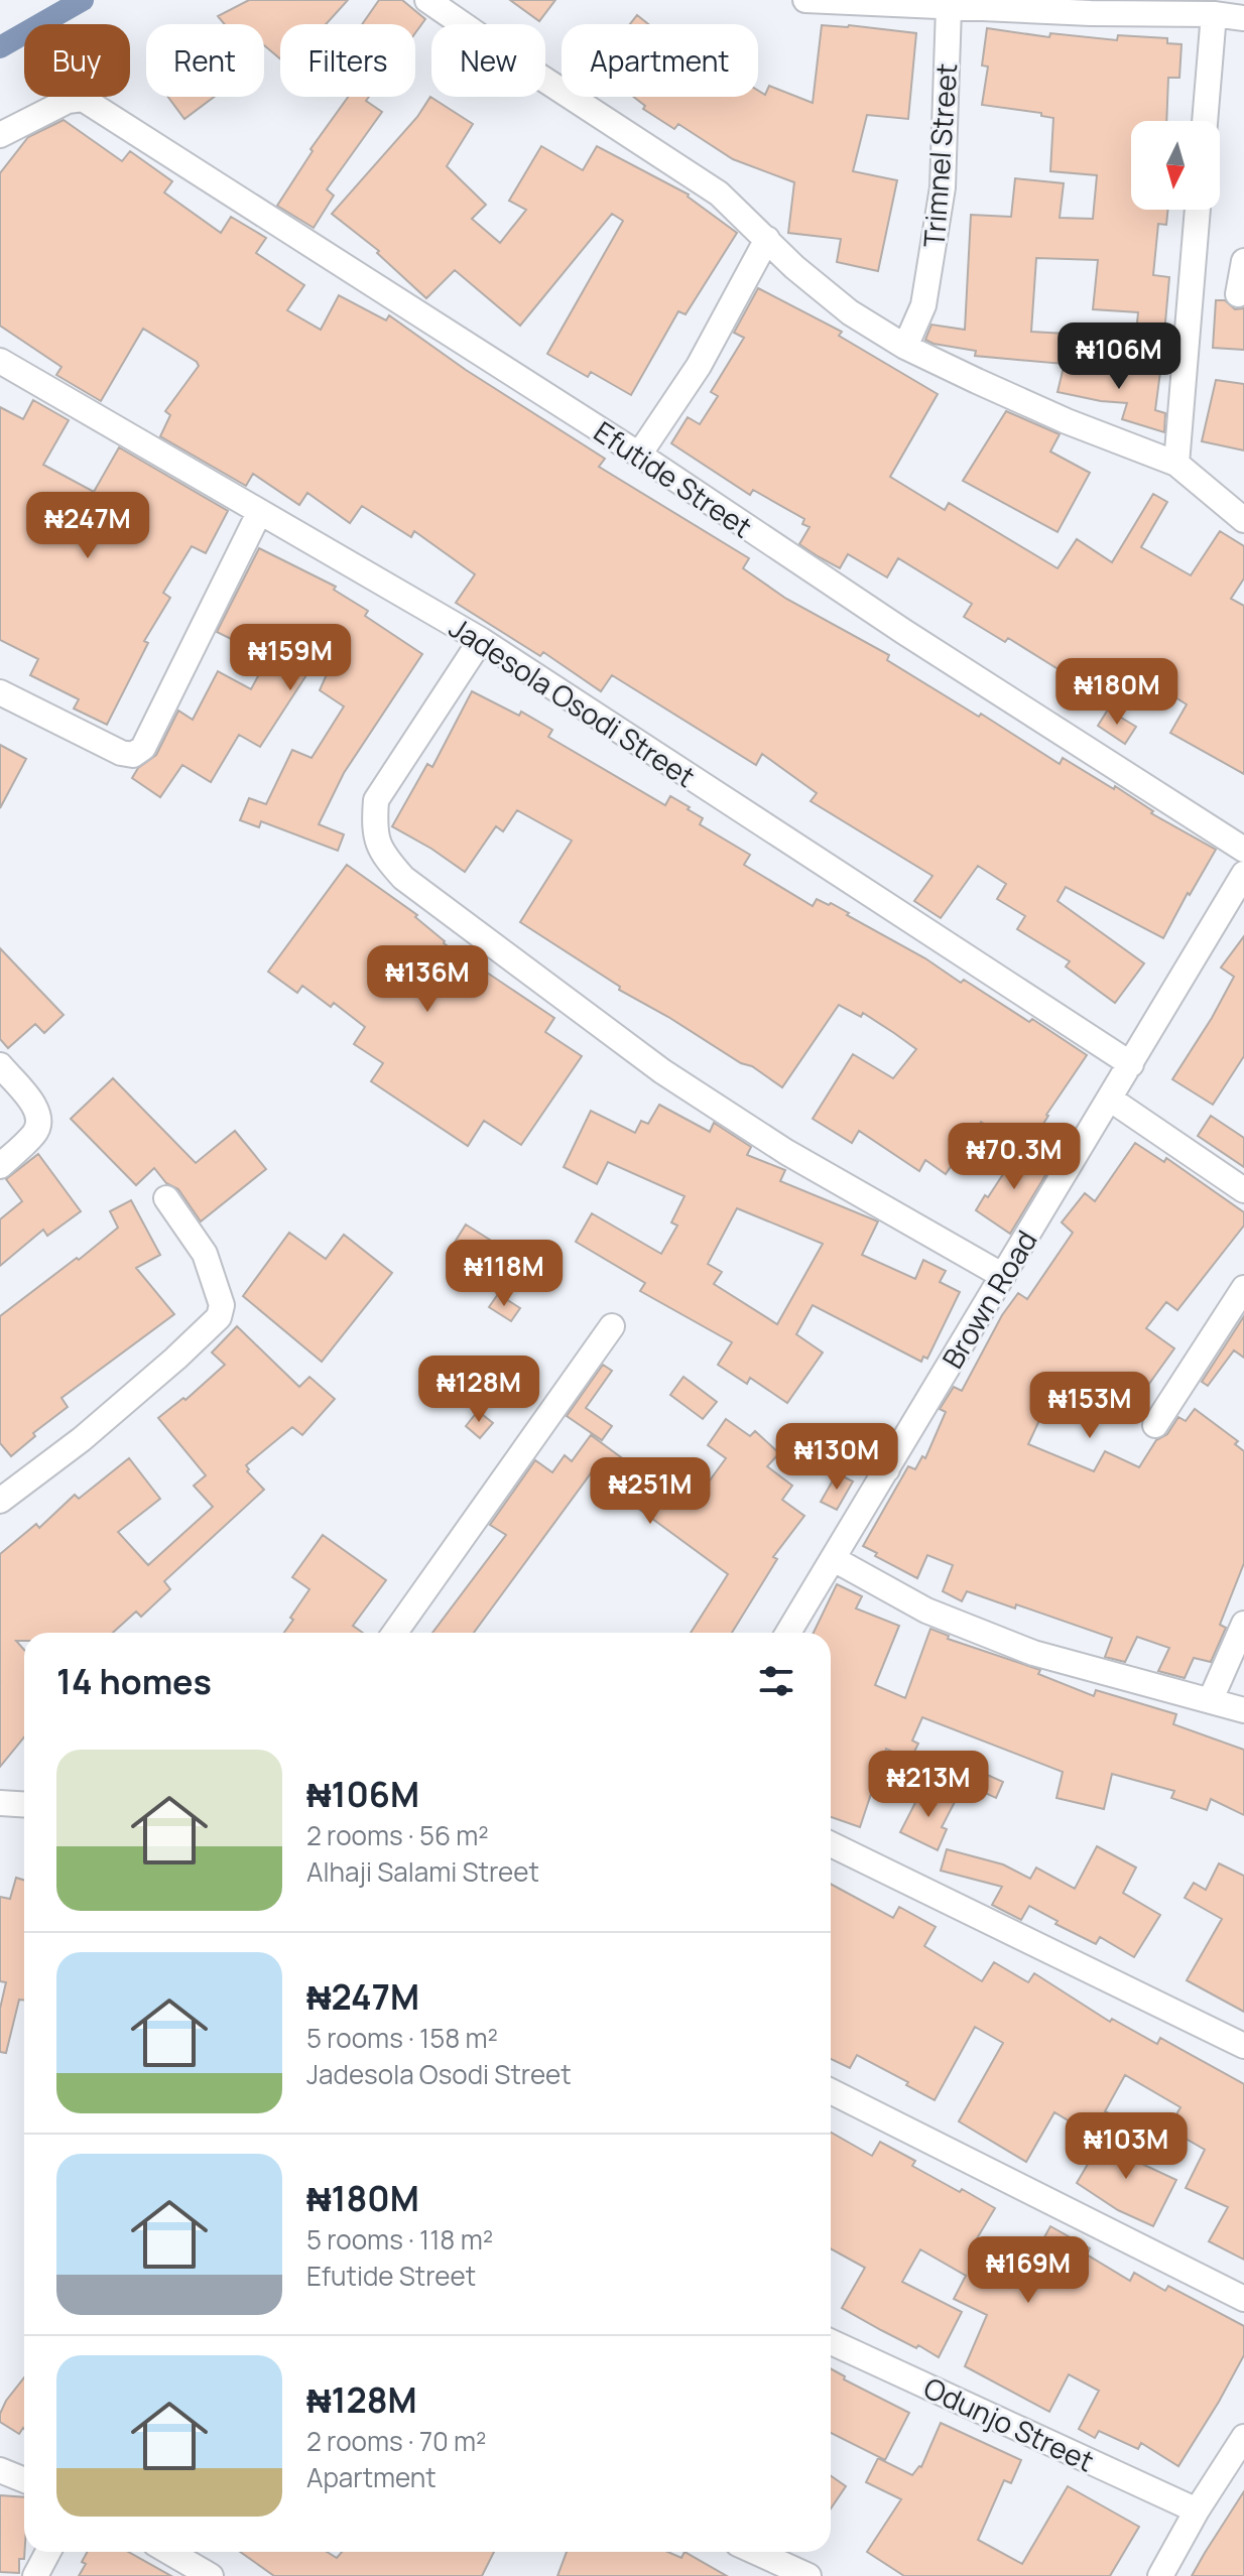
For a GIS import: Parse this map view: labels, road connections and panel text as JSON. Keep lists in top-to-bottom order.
{
  "streets": {
    "street": [
      "Trimnel Street",
      "Efutide Street",
      "Jadesola Osodi Street",
      "Brown Road",
      "Odunjo Street"
    ]
  },
  "crossings": [
    ["Jadesola Osodi Street", "Brown Road"]
  ],
  "north": "bottom",
  "page": {
    "chip": [
      "Buy",
      "Rent",
      "Filters",
      "New",
      "Apartment"
    ],
    "price": [
      "₦106M",
      "₦247M",
      "₦159M",
      "₦180M",
      "₦136M",
      "₦70.3M",
      "₦118M",
      "₦128M",
      "₦153M",
      "₦130M",
      "₦251M",
      "₦213M",
      "₦103M",
      "₦169M"
    ],
    "heading": "14 homes",
    "list": [
      {
        "name": "₦106M",
        "note": "2 rooms · 56 m² · Alhaji Salami Street"
      },
      {
        "name": "₦247M",
        "note": "5 rooms · 158 m² · Jadesola Osodi Street"
      },
      {
        "name": "₦180M",
        "note": "5 rooms · 118 m² · Efutide Street"
      },
      {
        "name": "₦128M",
        "note": "2 rooms · 70 m² · Apartment"
      }
    ]
  }
}
